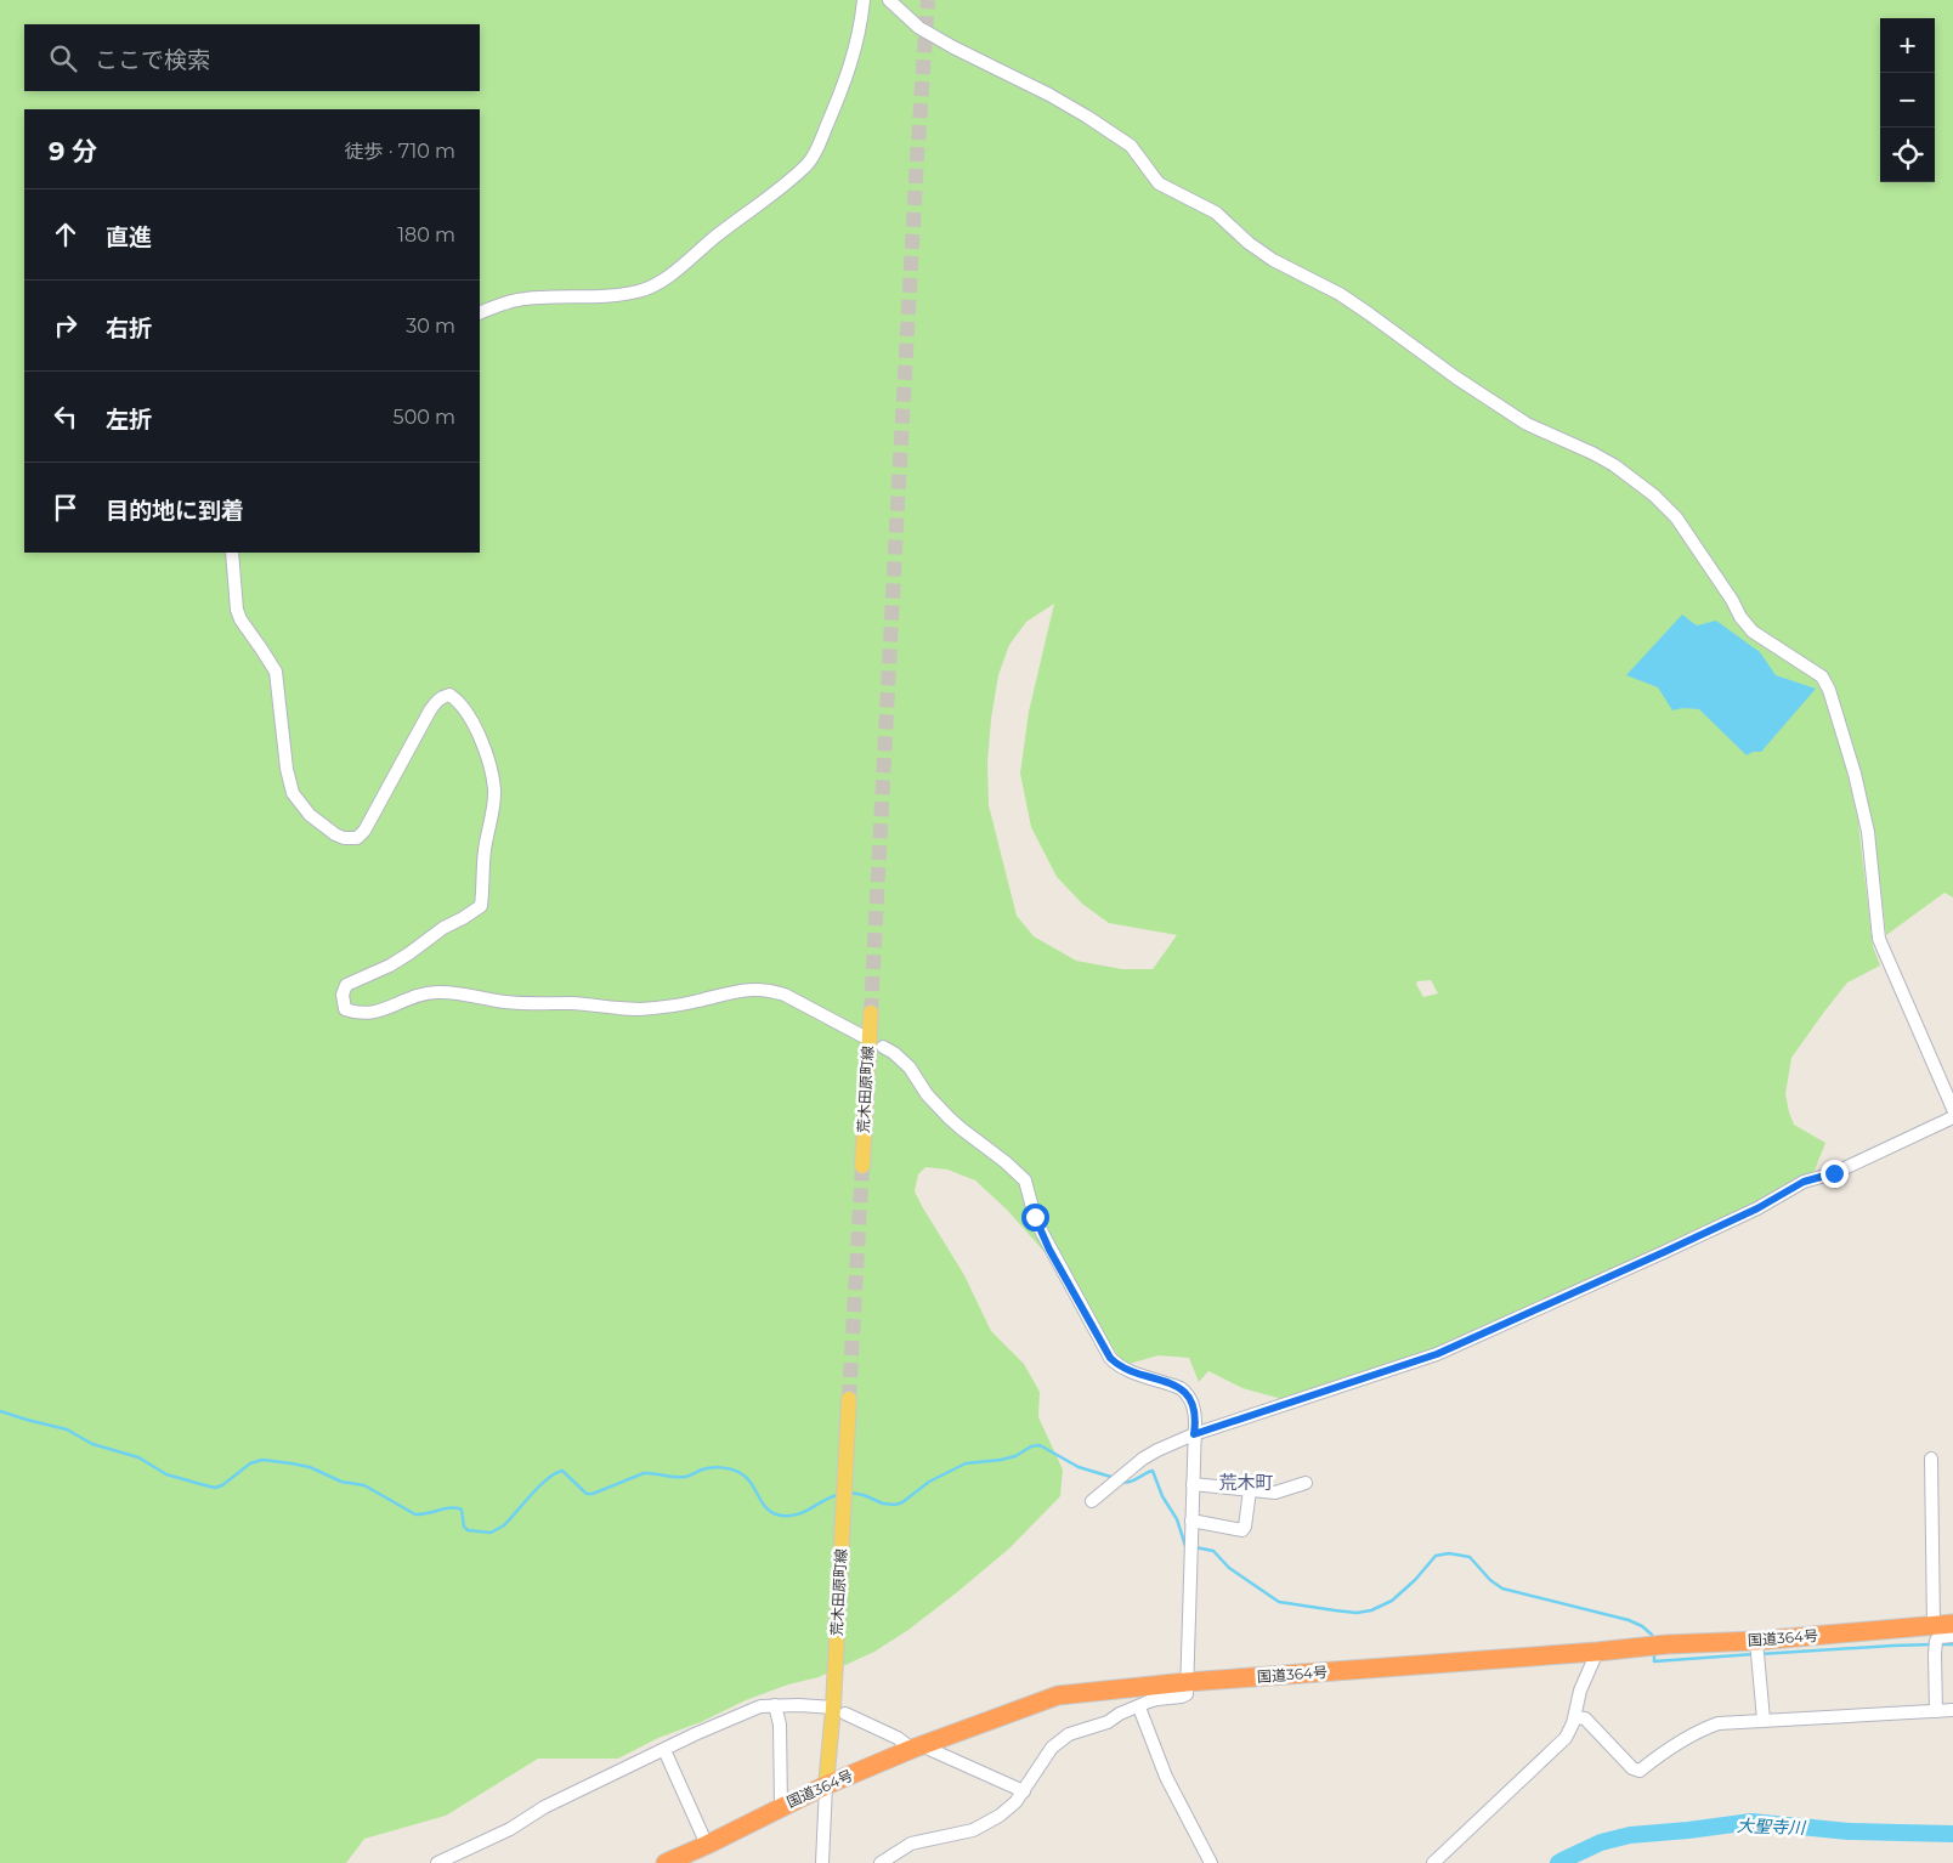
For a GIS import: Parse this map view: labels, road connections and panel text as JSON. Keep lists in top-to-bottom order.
{
  "streets": {
    "highway": ["国道364号"],
    "main road": ["荒木田原町線"]
  },
  "crossings": [
    ["荒木田原町線", "国道364号"]
  ],
  "districts": ["荒木町"],
  "water": ["大聖寺川"],
  "page": {
    "map_buttons": ["+", "−"],
    "search": "ここで検索",
    "heading": ["9 分", "徒歩 · 710 m"],
    "list": [
      ["直進", "180 m"],
      ["右折", "30 m"],
      ["左折", "500 m"],
      "目的地に到着"
    ]
  }
}
